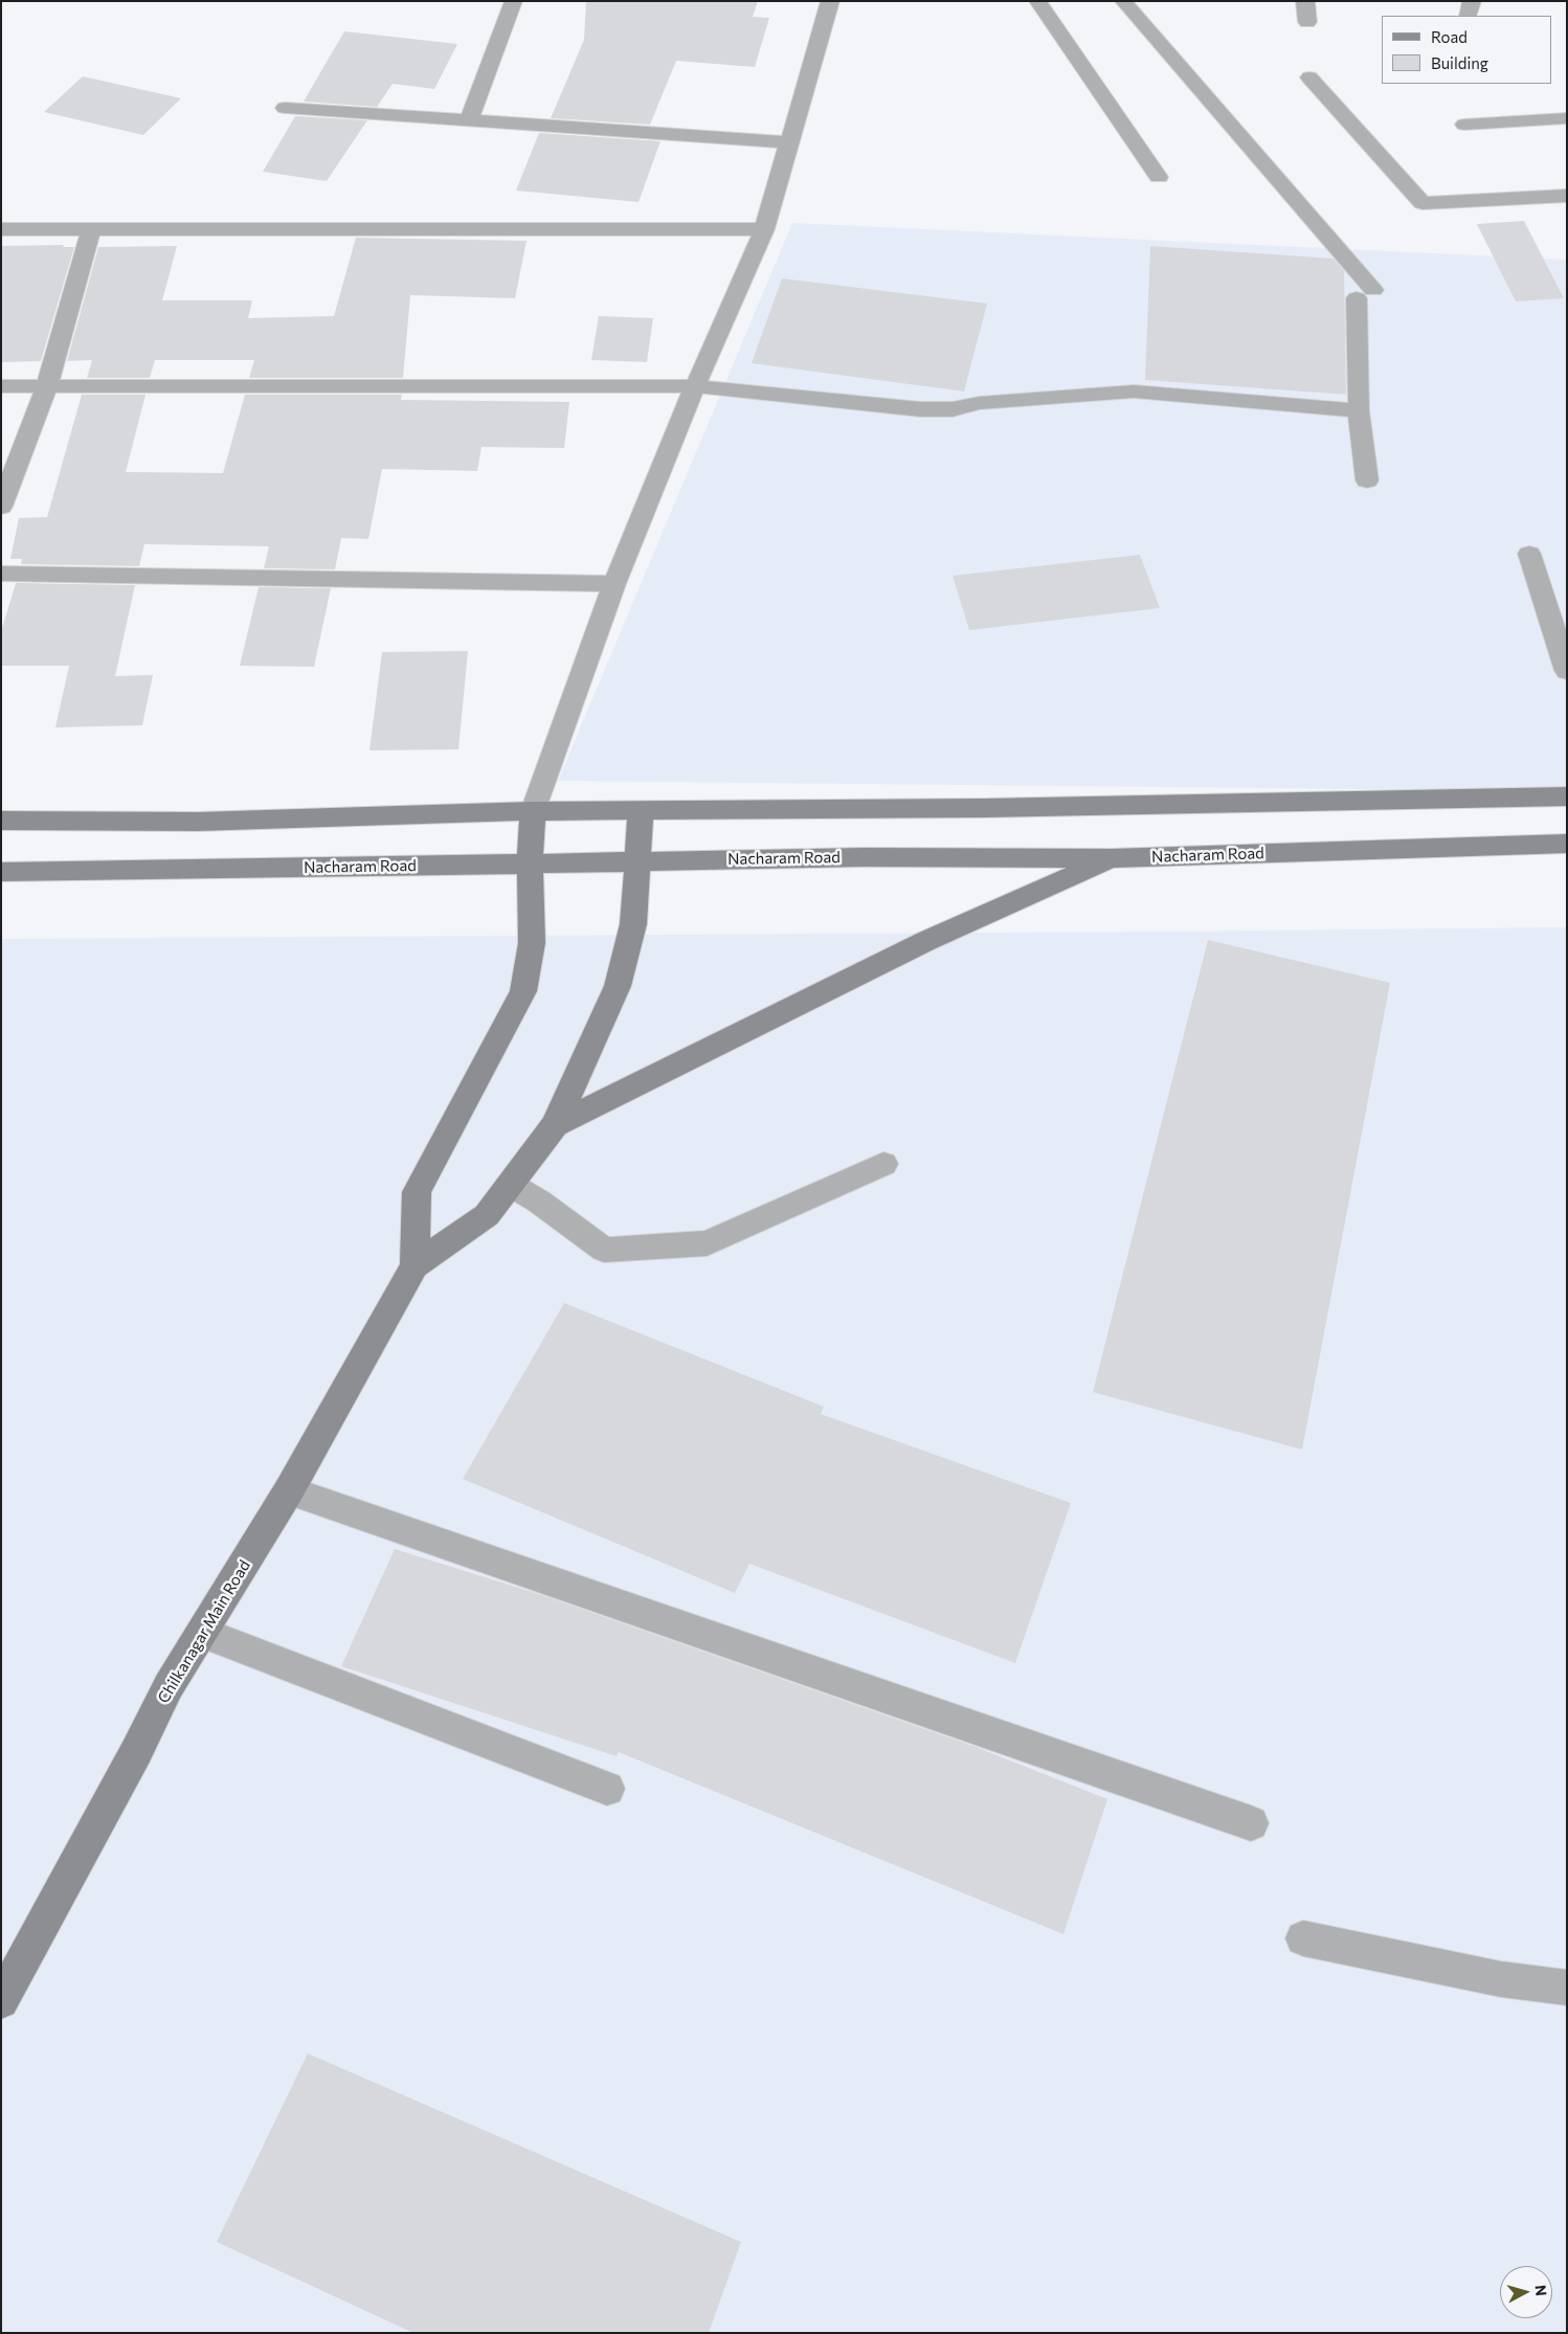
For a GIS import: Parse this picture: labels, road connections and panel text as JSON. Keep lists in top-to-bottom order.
{
  "streets": {
    "main road": ["Nacharam Road", "Chilkanagar Main Road"]
  },
  "legend": ["Road", "Building"],
  "north": "right"
}
